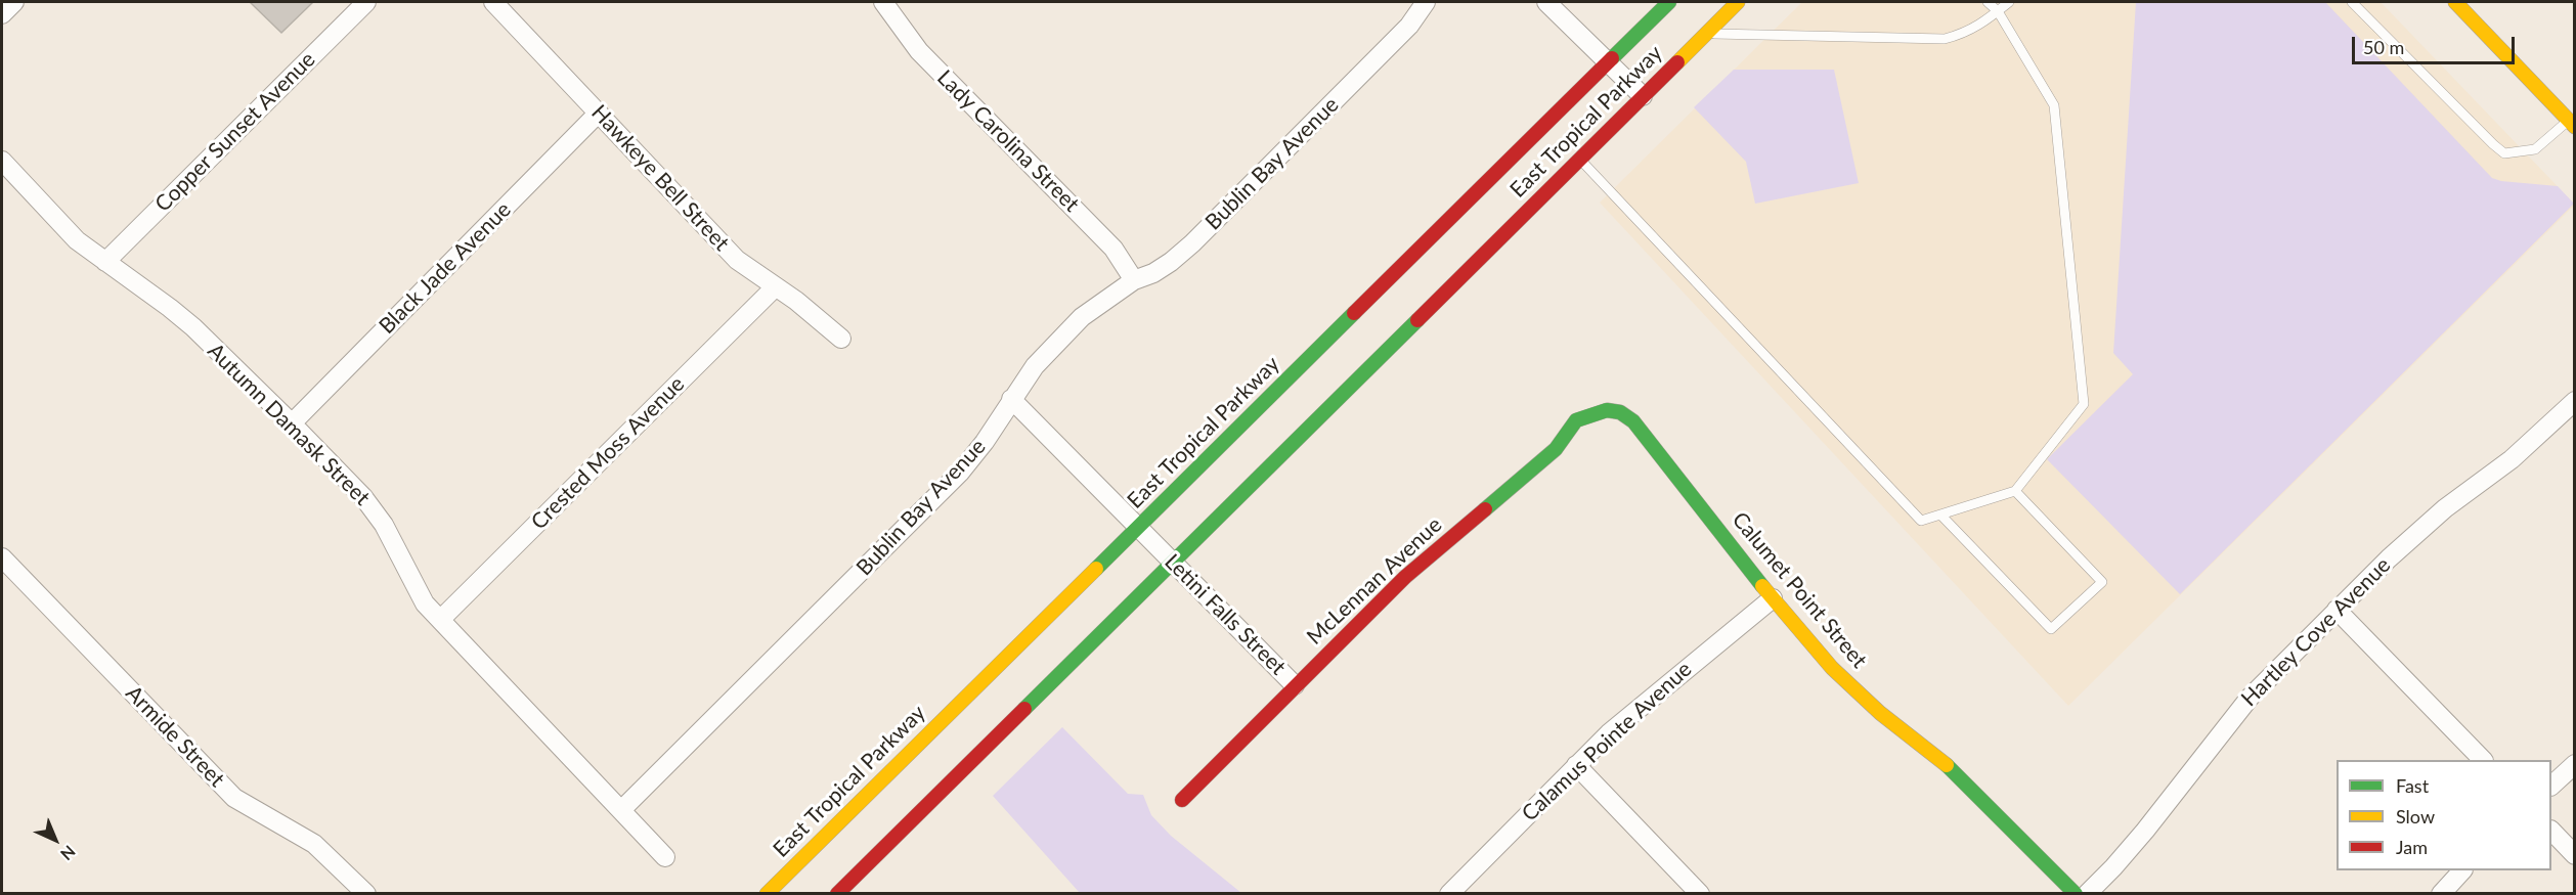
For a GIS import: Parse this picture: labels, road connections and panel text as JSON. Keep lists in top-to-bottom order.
{
  "streets": {
    "main road": ["East Tropical Parkway", "McLennan Avenue", "Calumet Point Street"],
    "street": [
      "Copper Sunset Avenue",
      "Lady Carolina Street",
      "Bublin Bay Avenue",
      "Hawkeye Bell Street",
      "Black Jade Avenue",
      "Autumn Damask Street",
      "Crested Moss Avenue",
      "Letini Falls Street",
      "Hartley Cove Avenue",
      "Armide Street",
      "Calamus Pointe Avenue"
    ]
  },
  "crossings": [
    ["East Tropical Parkway", "Letini Falls Street"],
    ["Copper Sunset Avenue", "Autumn Damask Street"],
    ["Lady Carolina Street", "Bublin Bay Avenue"],
    ["Bublin Bay Avenue", "Autumn Damask Street"],
    ["Bublin Bay Avenue", "Letini Falls Street"],
    ["Hawkeye Bell Street", "Black Jade Avenue"],
    ["Hawkeye Bell Street", "Crested Moss Avenue"],
    ["Black Jade Avenue", "Autumn Damask Street"],
    ["Autumn Damask Street", "Crested Moss Avenue"],
    ["McLennan Avenue", "Calumet Point Street"],
    ["McLennan Avenue", "Letini Falls Street"],
    ["Calumet Point Street", "Calamus Pointe Avenue"]
  ],
  "legend": ["Fast", "Slow", "Jam"],
  "scale_bar": "50 m",
  "north": "bottom right"
}
